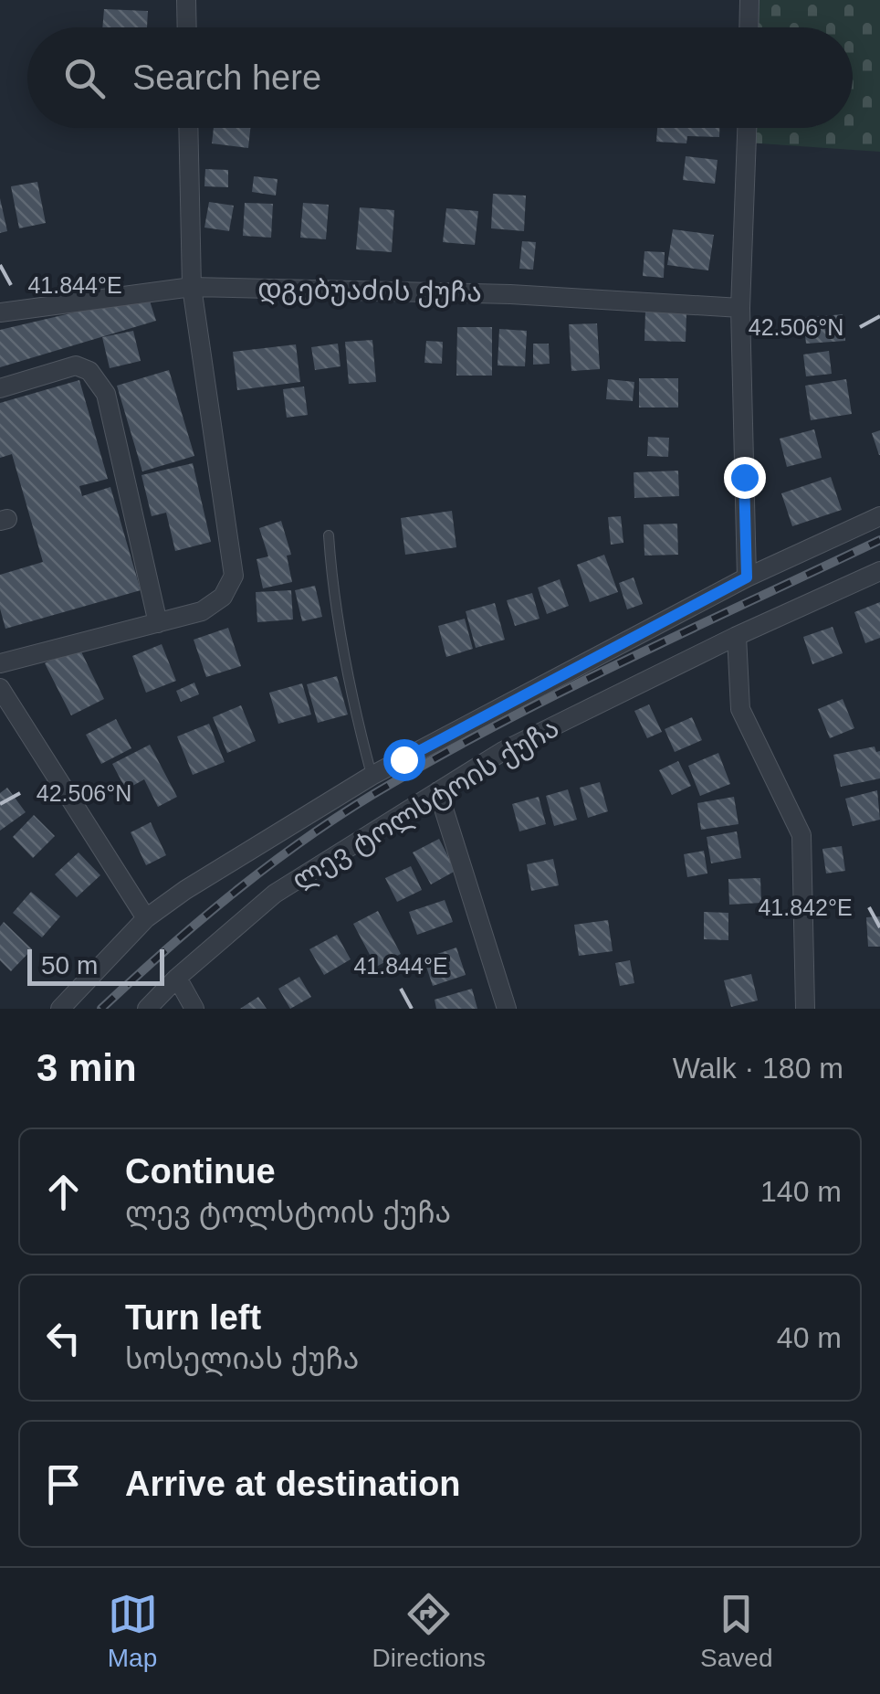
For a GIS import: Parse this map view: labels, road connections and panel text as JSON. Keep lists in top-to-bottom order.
{
  "streets": {
    "street": ["დგებუაძის ქუჩა", "ლევ ტოლსტოის ქუჩა"]
  },
  "scale_bar": "50 m",
  "page": {
    "search": "Search here",
    "scale": "50 m",
    "heading": ["3 min", "Walk · 180 m"],
    "list": [
      ["Continue", "ლევ ტოლსტოის ქუჩა", "140 m"],
      ["Turn left", "სოსელიას ქუჩა", "40 m"],
      "Arrive at destination"
    ],
    "nav": ["Map", "Directions", "Saved"]
  },
  "coordinates": ["41.844°E", "42.506°N", "41.842°E"]
}
